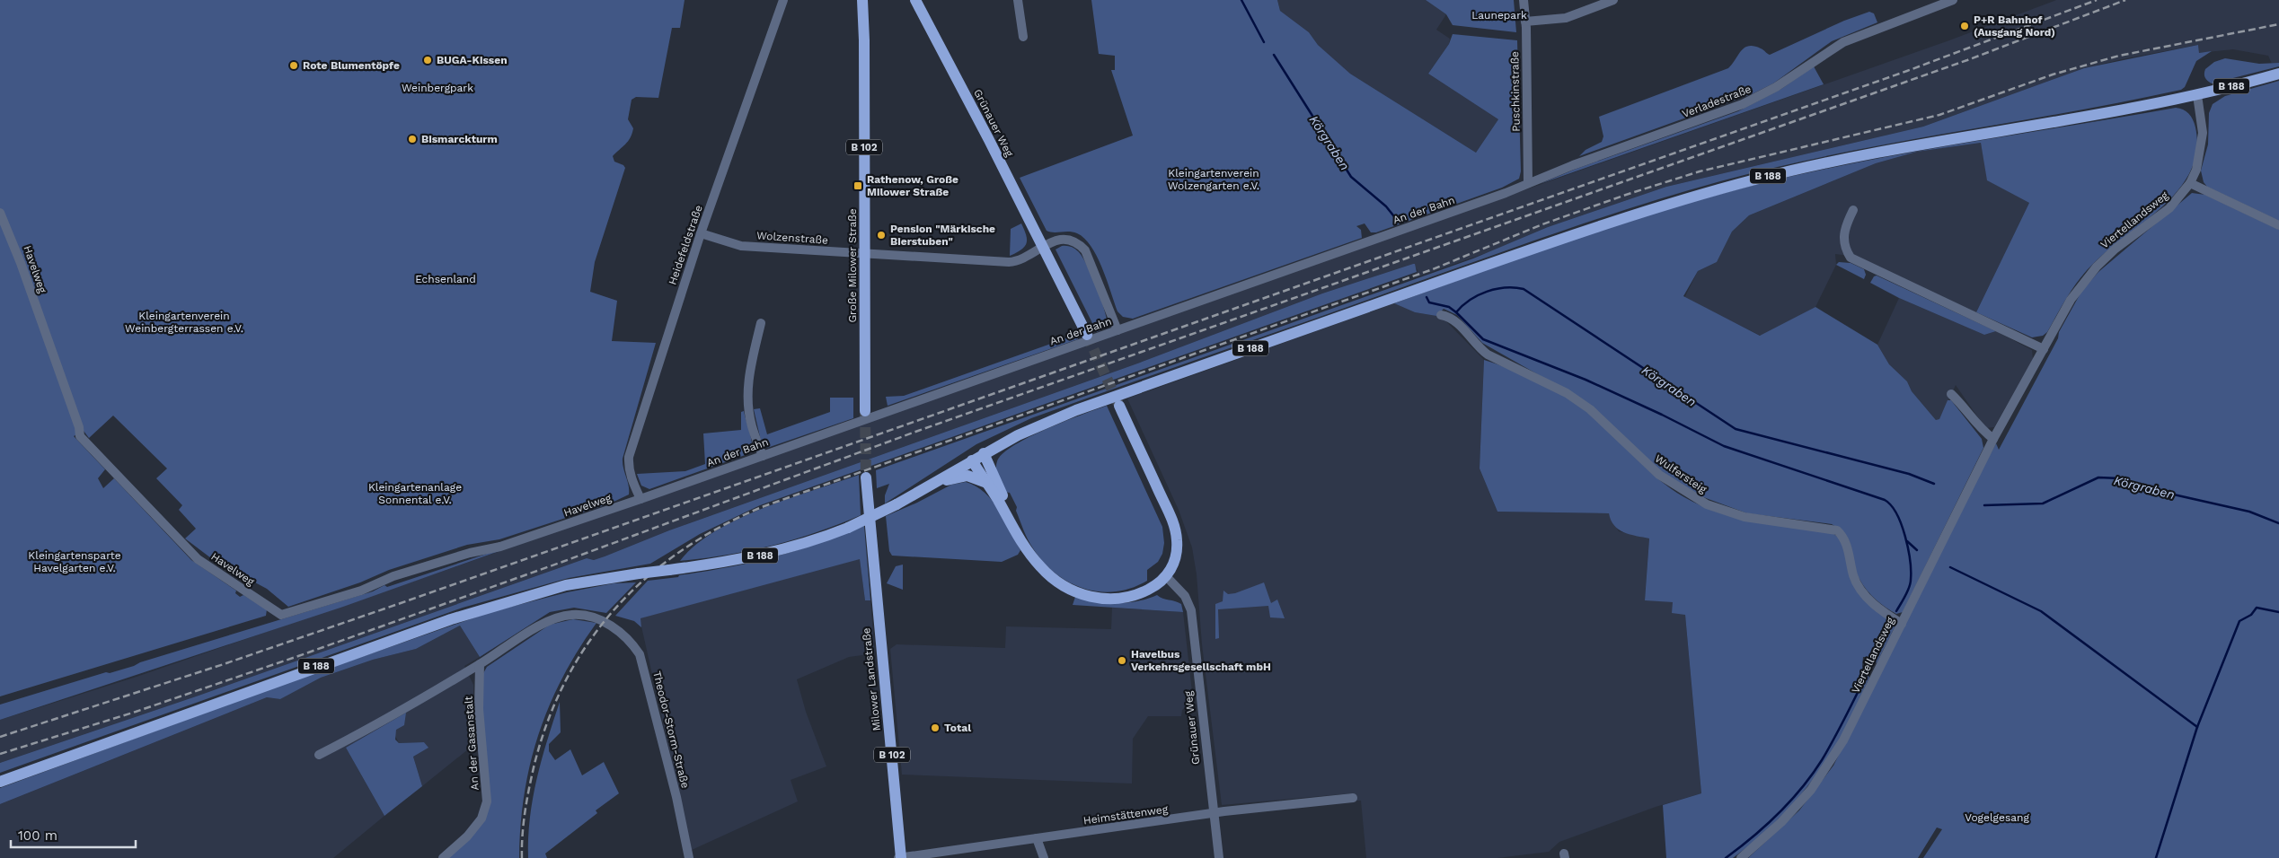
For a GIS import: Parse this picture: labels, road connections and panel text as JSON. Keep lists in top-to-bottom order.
{
  "streets": {
    "main road": [
      "B 188",
      "Grünauer Weg",
      "B 102",
      "Große Milower Straße",
      "Milower Landstraße"
    ],
    "street": [
      "Puschkinstraße",
      "Verladestraße",
      "An der Bahn",
      "Viertellandsweg",
      "Wolzenstraße",
      "Heidefeldstraße",
      "Havelweg",
      "Wulfersteig",
      "Theodor-Storm-Straße",
      "An der Gasanstalt",
      "Heimstättenweg"
    ]
  },
  "crossings": [
    ["B 188", "Viertellandsweg"],
    ["Puschkinstraße", "Verladestraße"],
    ["Puschkinstraße", "An der Bahn"],
    ["Verladestraße", "An der Bahn"],
    ["Grünauer Weg", "Wolzenstraße"],
    ["Grünauer Weg", "Heimstättenweg"],
    ["An der Bahn", "Heidefeldstraße"],
    ["An der Bahn", "Havelweg"],
    ["Viertellandsweg", "Wulfersteig"],
    ["Wolzenstraße", "Heidefeldstraße"],
    ["Wolzenstraße", "Große Milower Straße"],
    ["Heidefeldstraße", "Havelweg"],
    ["Milower Landstraße", "Heimstättenweg"],
    ["Theodor-Storm-Straße", "An der Gasanstalt"]
  ],
  "water": ["Körgraben"],
  "parks": [
    "Launepark",
    "Weinbergpark",
    "Kleingartenverein Wolzengarten e.V.",
    "Echsenland",
    "Kleingartenverein Weinbergterrassen e.V.",
    "Kleingartenanlage Sonnental e.V.",
    "Kleingartensparte Havelgarten e.V.",
    "Vogelgesang"
  ],
  "places": {
    "other": [
      "P+R Bahnhof (Ausgang Nord)",
      "BUGA-Kissen",
      "Rote Blumentöpfe",
      "Bismarckturm",
      "Pension \"Märkische Bierstuben\"",
      "Havelbus Verkehrsgesellschaft mbH",
      "Total"
    ],
    "transit": ["Rathenow, Große Milower Straße"]
  },
  "scale_bar": "100 m"
}
